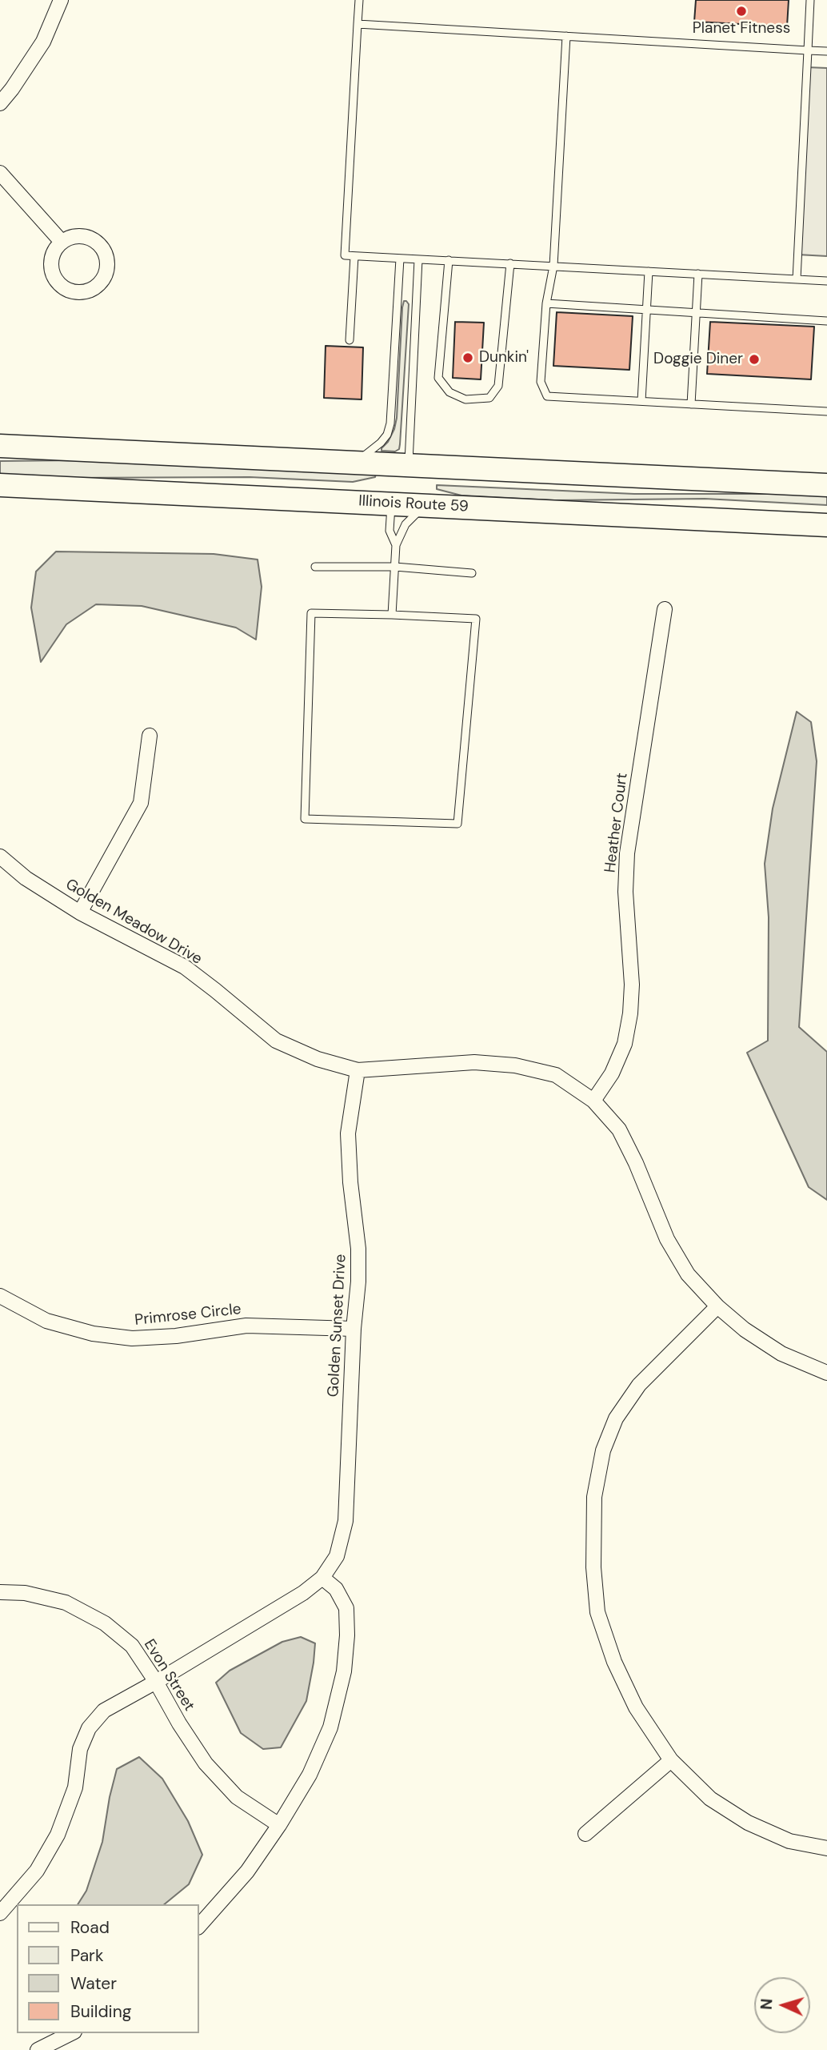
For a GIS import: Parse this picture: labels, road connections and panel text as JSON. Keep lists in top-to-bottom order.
{
  "streets": {
    "main road": ["Illinois Route 59"],
    "street": [
      "Heather Court",
      "Golden Meadow Drive",
      "Primrose Circle",
      "Golden Sunset Drive",
      "Evon Street"
    ]
  },
  "crossings": [
    ["Heather Court", "Golden Meadow Drive"],
    ["Golden Meadow Drive", "Golden Sunset Drive"],
    ["Primrose Circle", "Golden Sunset Drive"],
    ["Golden Sunset Drive", "Evon Street"]
  ],
  "places": ["Planet Fitness", "Dunkin'", "Doggie Diner"],
  "legend": [
    "Road",
    "Park",
    "Water",
    "Building"
  ],
  "north": "left"
}
